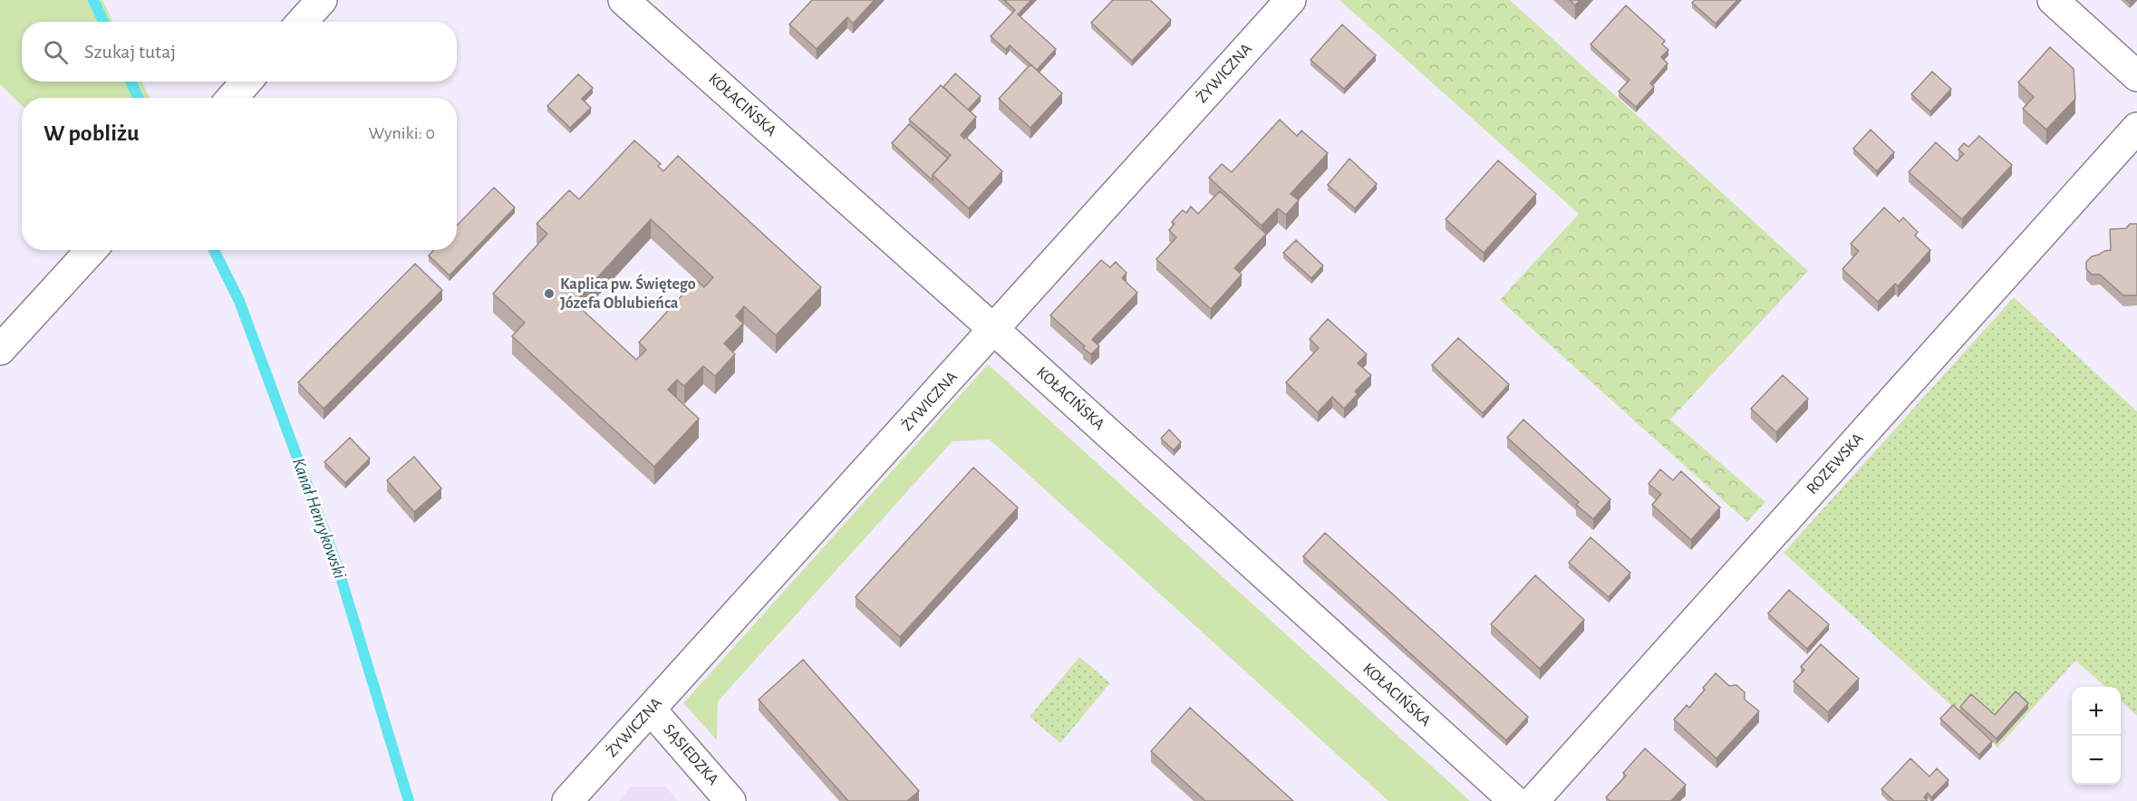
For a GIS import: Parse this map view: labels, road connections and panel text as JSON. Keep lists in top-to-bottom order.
{
  "streets": {
    "street": [
      "ŻYWICZNA",
      "KOŁACIŃSKA",
      "ROZEWSKA",
      "SĄSIEDZKA"
    ]
  },
  "crossings": [
    ["ŻYWICZNA", "KOŁACIŃSKA"],
    ["ŻYWICZNA", "SĄSIEDZKA"]
  ],
  "water": ["Kanał Henrykowski"],
  "places": ["Kaplica pw. Świętego Józefa Oblubieńca"],
  "page": {
    "search": "Szukaj tutaj",
    "heading": ["W pobliżu", "Wyniki: 0"],
    "map_buttons": ["+", "−"]
  }
}
